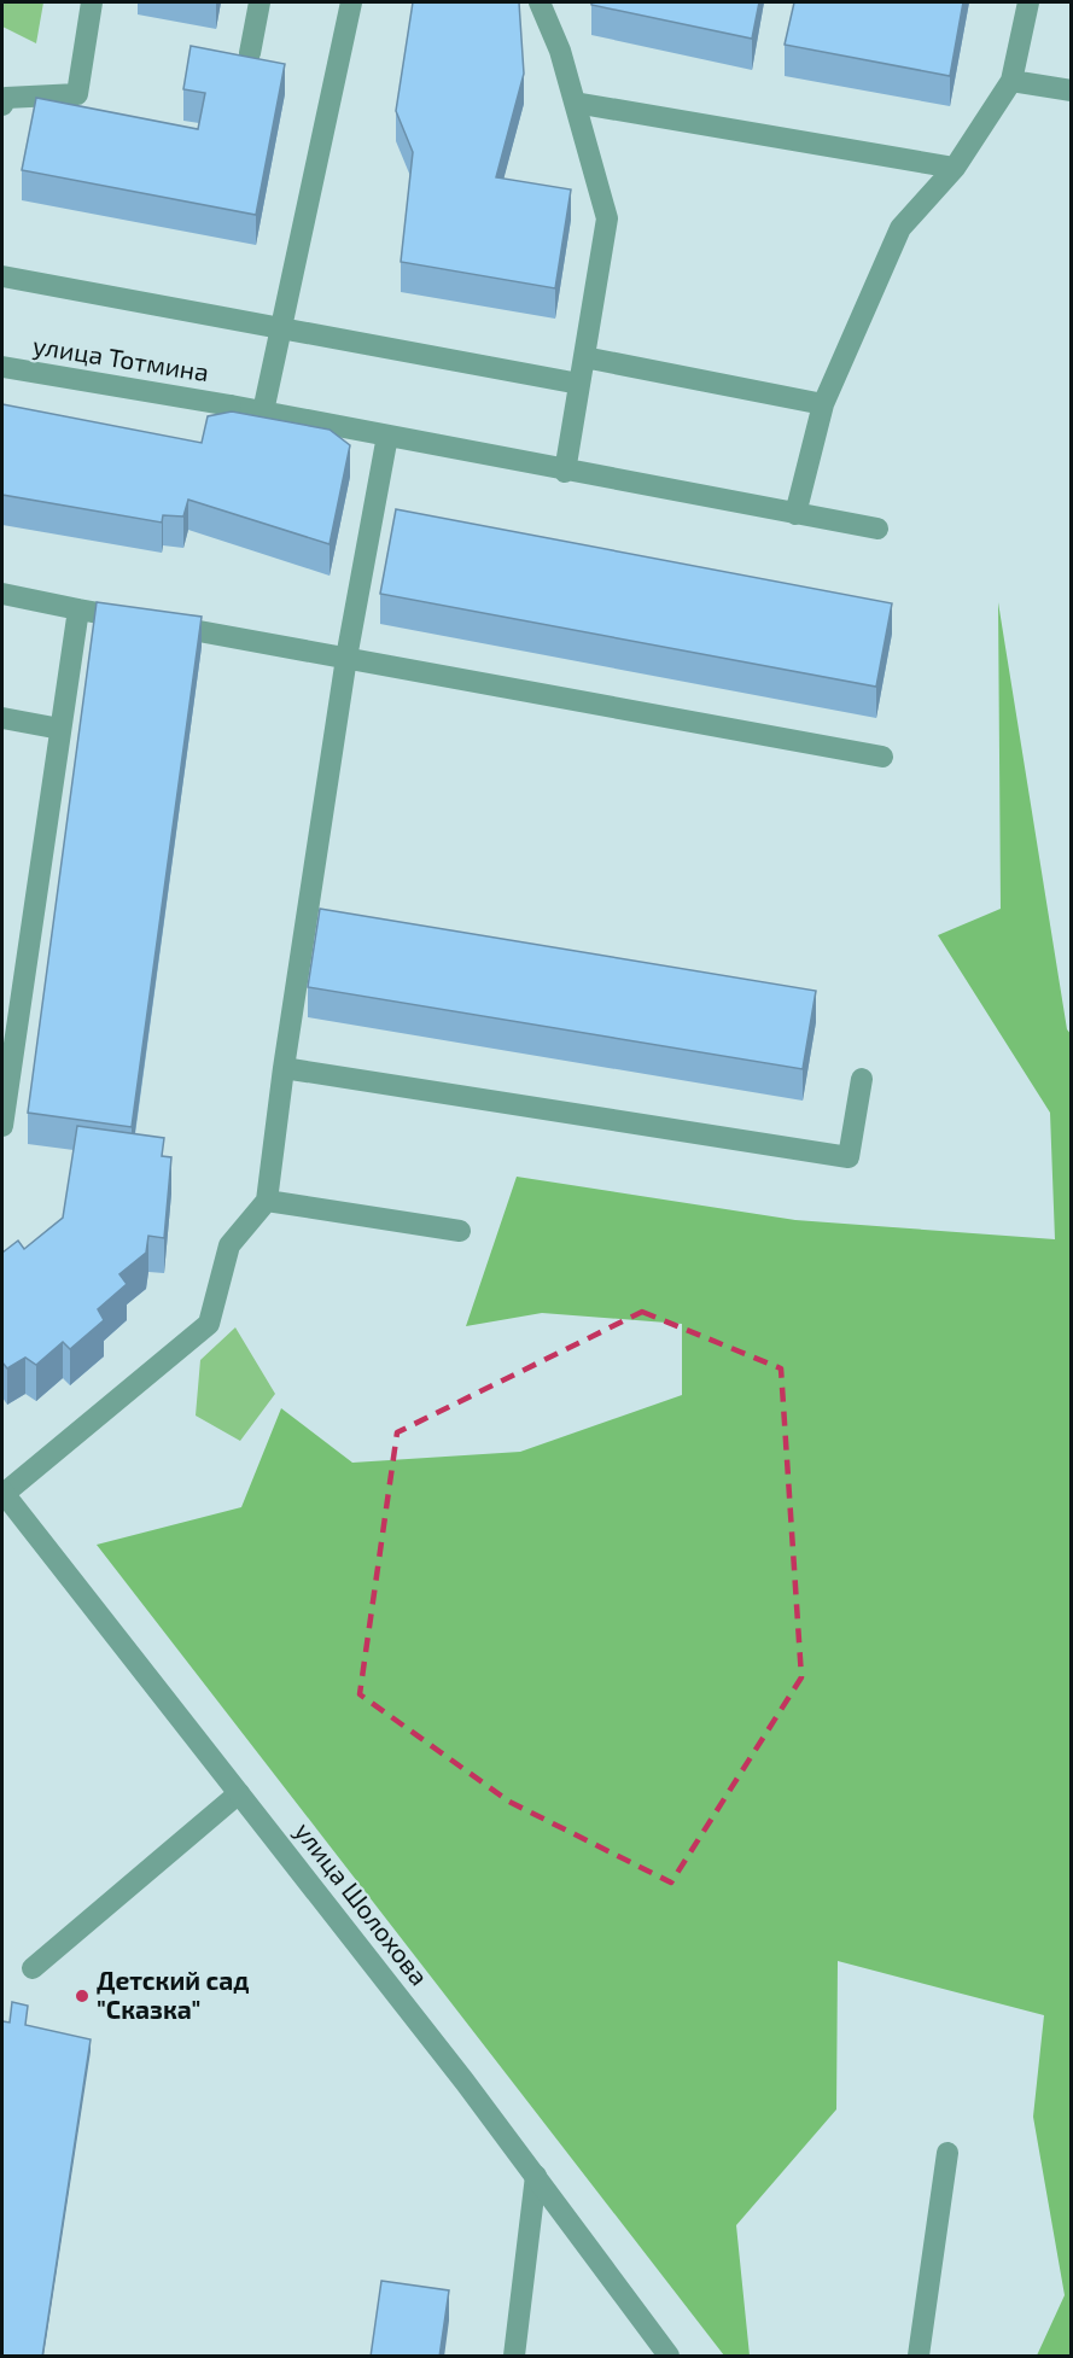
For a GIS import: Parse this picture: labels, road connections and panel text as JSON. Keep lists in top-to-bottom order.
{
  "streets": {
    "street": ["улица Тотмина", "улица Шолохова"]
  },
  "places": ["Детский сад \"Сказка\""]
}
